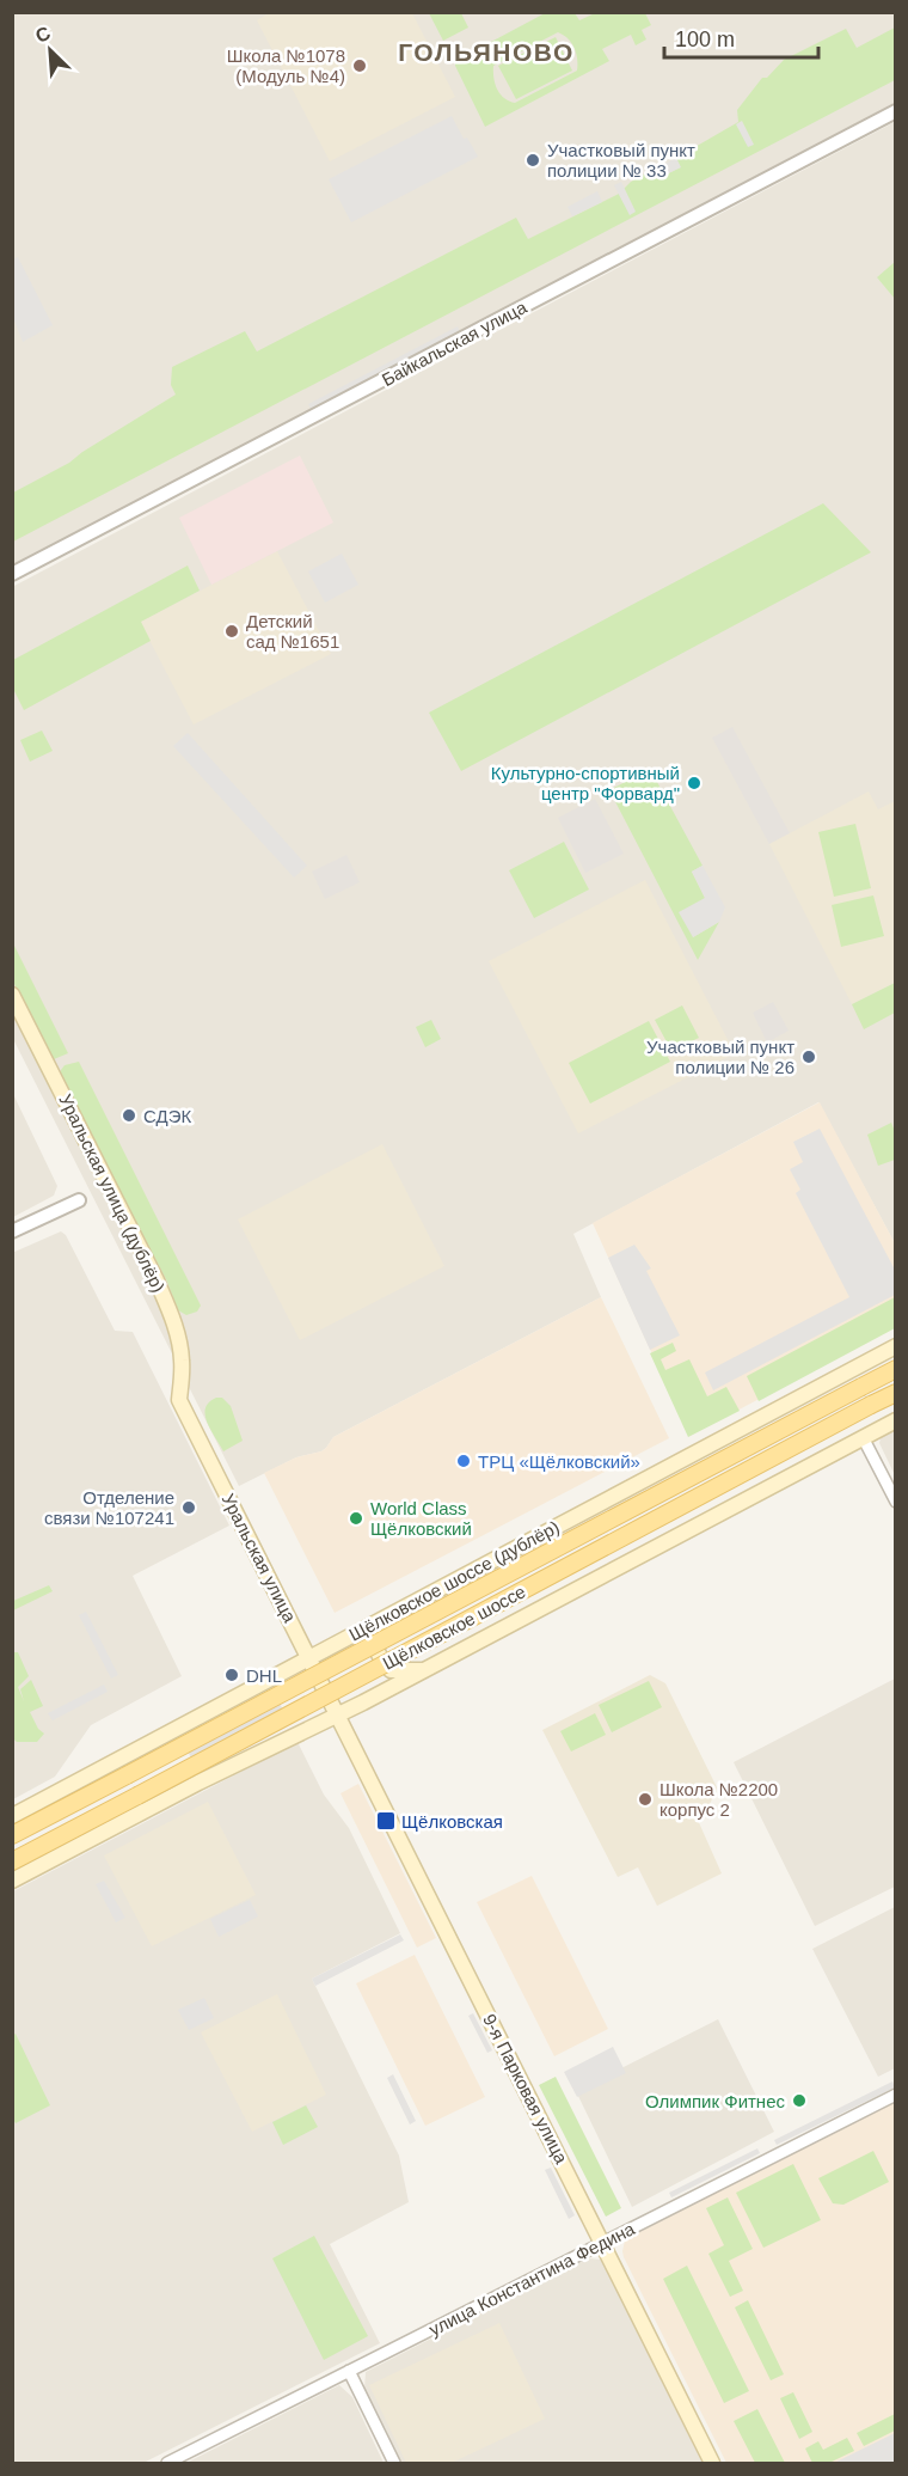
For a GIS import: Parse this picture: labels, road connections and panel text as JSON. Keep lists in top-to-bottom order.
{
  "streets": {
    "main road": [
      "Уральская улица (дублёр)",
      "Уральская улица",
      "Щёлковское шоссе (дублёр)",
      "Щёлковское шоссе",
      "9-я Парковая улица"
    ],
    "street": ["Байкальская улица", "улица Константина Федина"]
  },
  "crossings": [
    ["Уральская улица (дублёр)", "Уральская улица"],
    ["Уральская улица", "Щёлковское шоссе (дублёр)"],
    ["Уральская улица", "9-я Парковая улица"],
    ["9-я Парковая улица", "улица Константина Федина"]
  ],
  "districts": ["ГОЛЬЯНОВО"],
  "places": {
    "other": [
      "Школа №1078 (Модуль №4)",
      "Участковый пункт полиции № 33",
      "Детский сад №1651",
      "Культурно-спортивный центр \"Форвард\"",
      "Участковый пункт полиции № 26",
      "СДЭК",
      "ТРЦ «Щёлковский»",
      "Отделение связи №107241",
      "World Class Щёлковский",
      "DHL",
      "Школа №2200 корпус 2",
      "Олимпик Фитнес"
    ],
    "transit": ["Щёлковская"]
  },
  "scale_bar": "100 m",
  "north": "top left"
}
